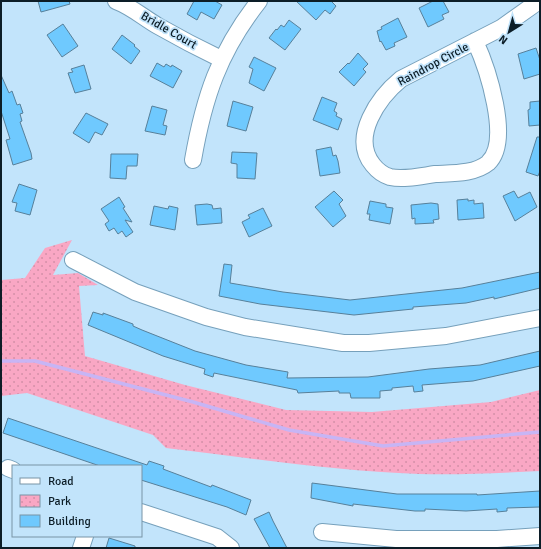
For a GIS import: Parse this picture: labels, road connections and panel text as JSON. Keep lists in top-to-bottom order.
{
  "streets": {
    "street": ["Bridle Court", "Raindrop Circle"]
  },
  "legend": ["Road", "Park", "Building"],
  "north": "bottom left"
}
